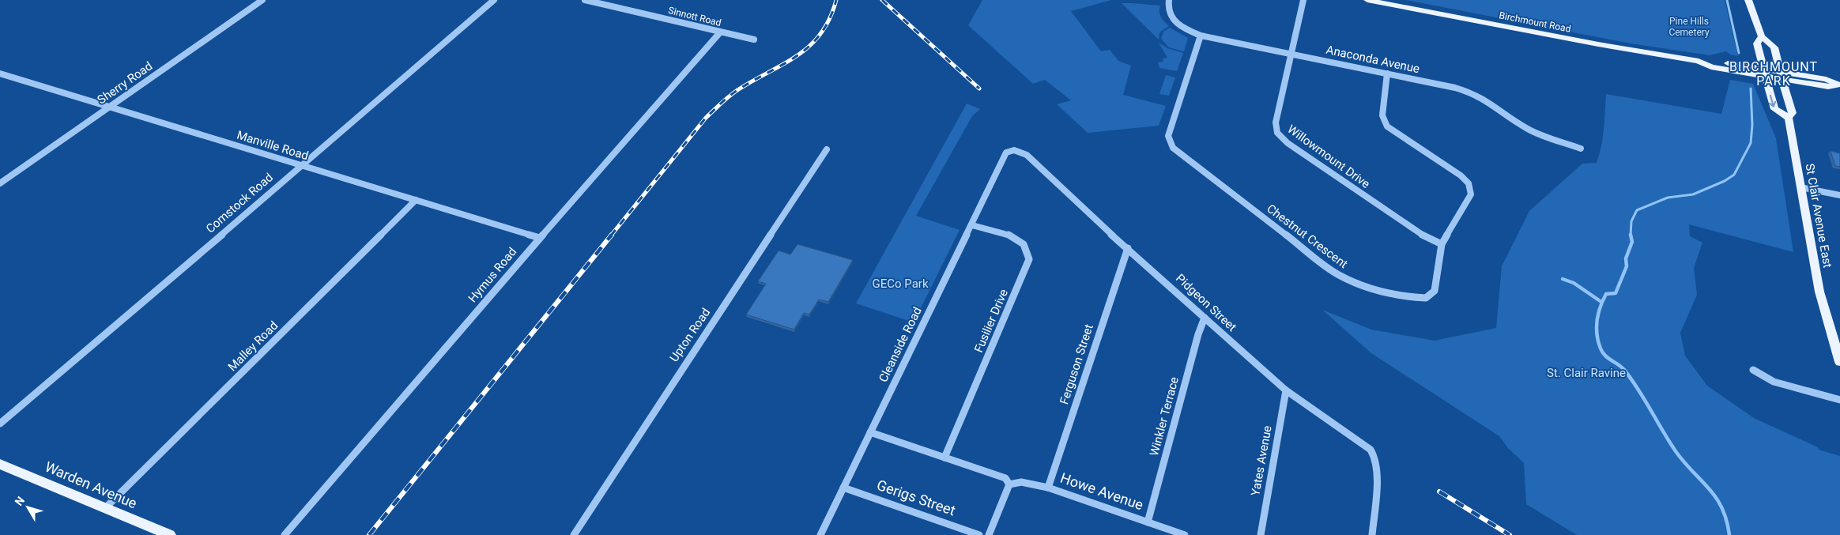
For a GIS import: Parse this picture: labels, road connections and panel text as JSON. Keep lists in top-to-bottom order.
{
  "streets": {
    "main road": ["Birchmount Road", "St Clair Avenue East", "Warden Avenue"],
    "street": [
      "Sinnott Road",
      "Anaconda Avenue",
      "Sherry Road",
      "Manville Road",
      "Willowmount Drive",
      "Comstock Road",
      "Chestnut Crescent",
      "Hymus Road",
      "Pidgeon Street",
      "Fusilier Drive",
      "Upton Road",
      "Cleanside Road",
      "Malley Road",
      "Ferguson Street",
      "Winkler Terrace",
      "Yates Avenue",
      "Howe Avenue",
      "Gerigs Street"
    ]
  },
  "crossings": [
    ["Sinnott Road", "Hymus Road"],
    ["Birchmount Road", "St Clair Avenue East"],
    ["Anaconda Avenue", "Willowmount Drive"],
    ["Anaconda Avenue", "Chestnut Crescent"],
    ["Sherry Road", "Manville Road"],
    ["Manville Road", "Comstock Road"],
    ["Manville Road", "Hymus Road"],
    ["Manville Road", "Malley Road"],
    ["Willowmount Drive", "Chestnut Crescent"],
    ["Pidgeon Street", "Cleanside Road"],
    ["Pidgeon Street", "Ferguson Street"],
    ["Pidgeon Street", "Winkler Terrace"],
    ["Pidgeon Street", "Yates Avenue"],
    ["Fusilier Drive", "Cleanside Road"],
    ["Cleanside Road", "Gerigs Street"],
    ["Malley Road", "Warden Avenue"],
    ["Ferguson Street", "Howe Avenue"],
    ["Winkler Terrace", "Howe Avenue"]
  ],
  "districts": ["BIRCHMOUNT PARK"],
  "parks": ["Pine Hills Cemetery", "GECo Park", "St. Clair Ravine"],
  "north": "top left"
}
